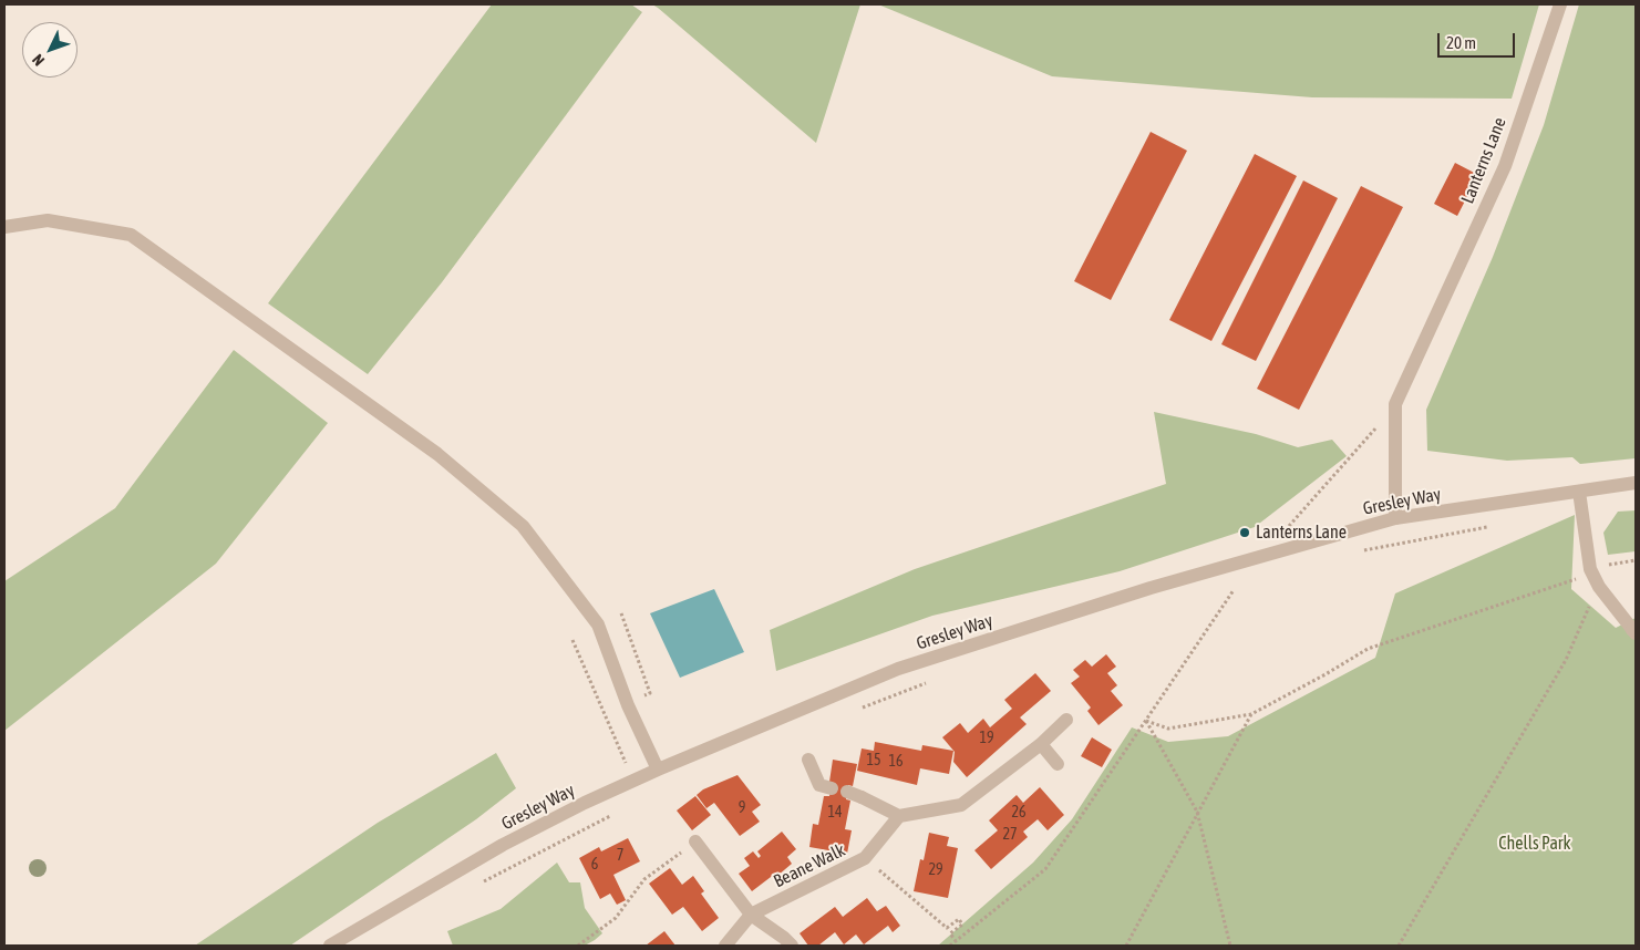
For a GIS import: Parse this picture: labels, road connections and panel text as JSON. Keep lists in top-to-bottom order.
{
  "streets": {
    "street": ["Lanterns Lane", "Gresley Way", "Beane Walk"]
  },
  "crossings": [
    ["Lanterns Lane", "Gresley Way"]
  ],
  "parks": ["Chells Park"],
  "places": ["Lanterns Lane"],
  "house_numbers": [
    "19",
    "15",
    "16",
    "9",
    "14",
    "26",
    "27",
    "7",
    "6",
    "29"
  ],
  "scale_bar": "20 m",
  "north": "bottom left"
}
